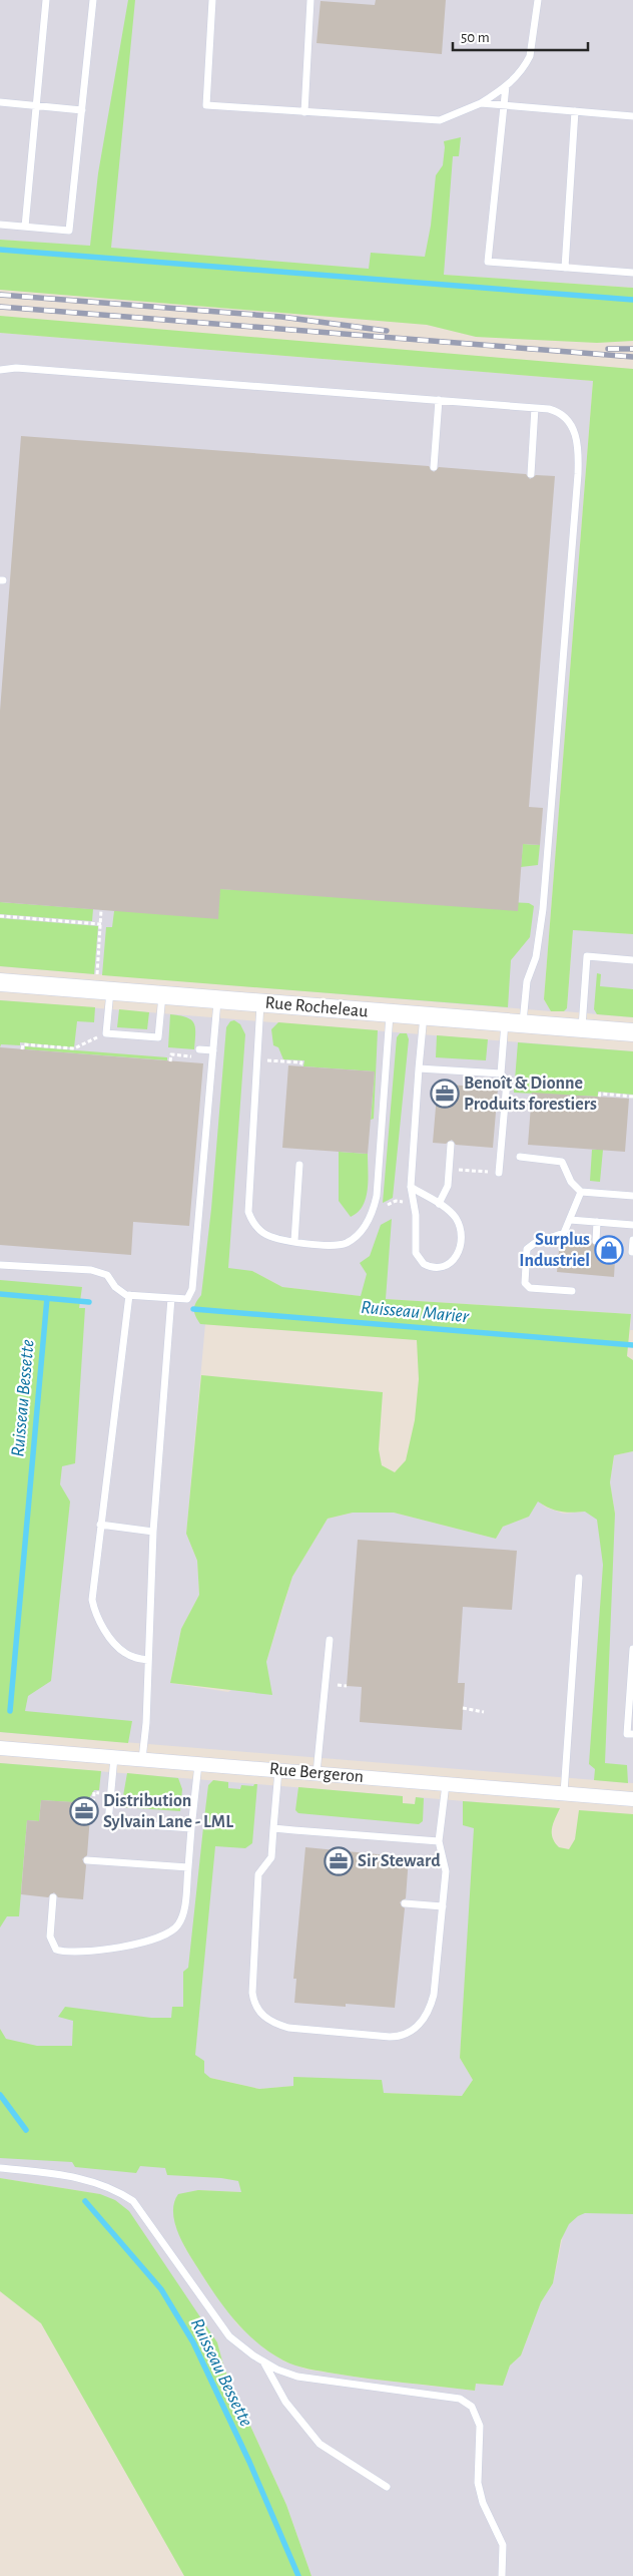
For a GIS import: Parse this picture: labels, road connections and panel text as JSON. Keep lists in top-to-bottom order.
{
  "streets": {
    "street": ["Rue Rocheleau", "Rue Bergeron"]
  },
  "water": ["Ruisseau Marier", "Ruisseau Bessette"],
  "places": {
    "office": ["Benoît & Dionne Produits forestiers", "Distribution Sylvain Lane - LML", "Sir Steward"],
    "shop": ["Surplus Industriel"]
  },
  "scale_bar": "50 m"
}
